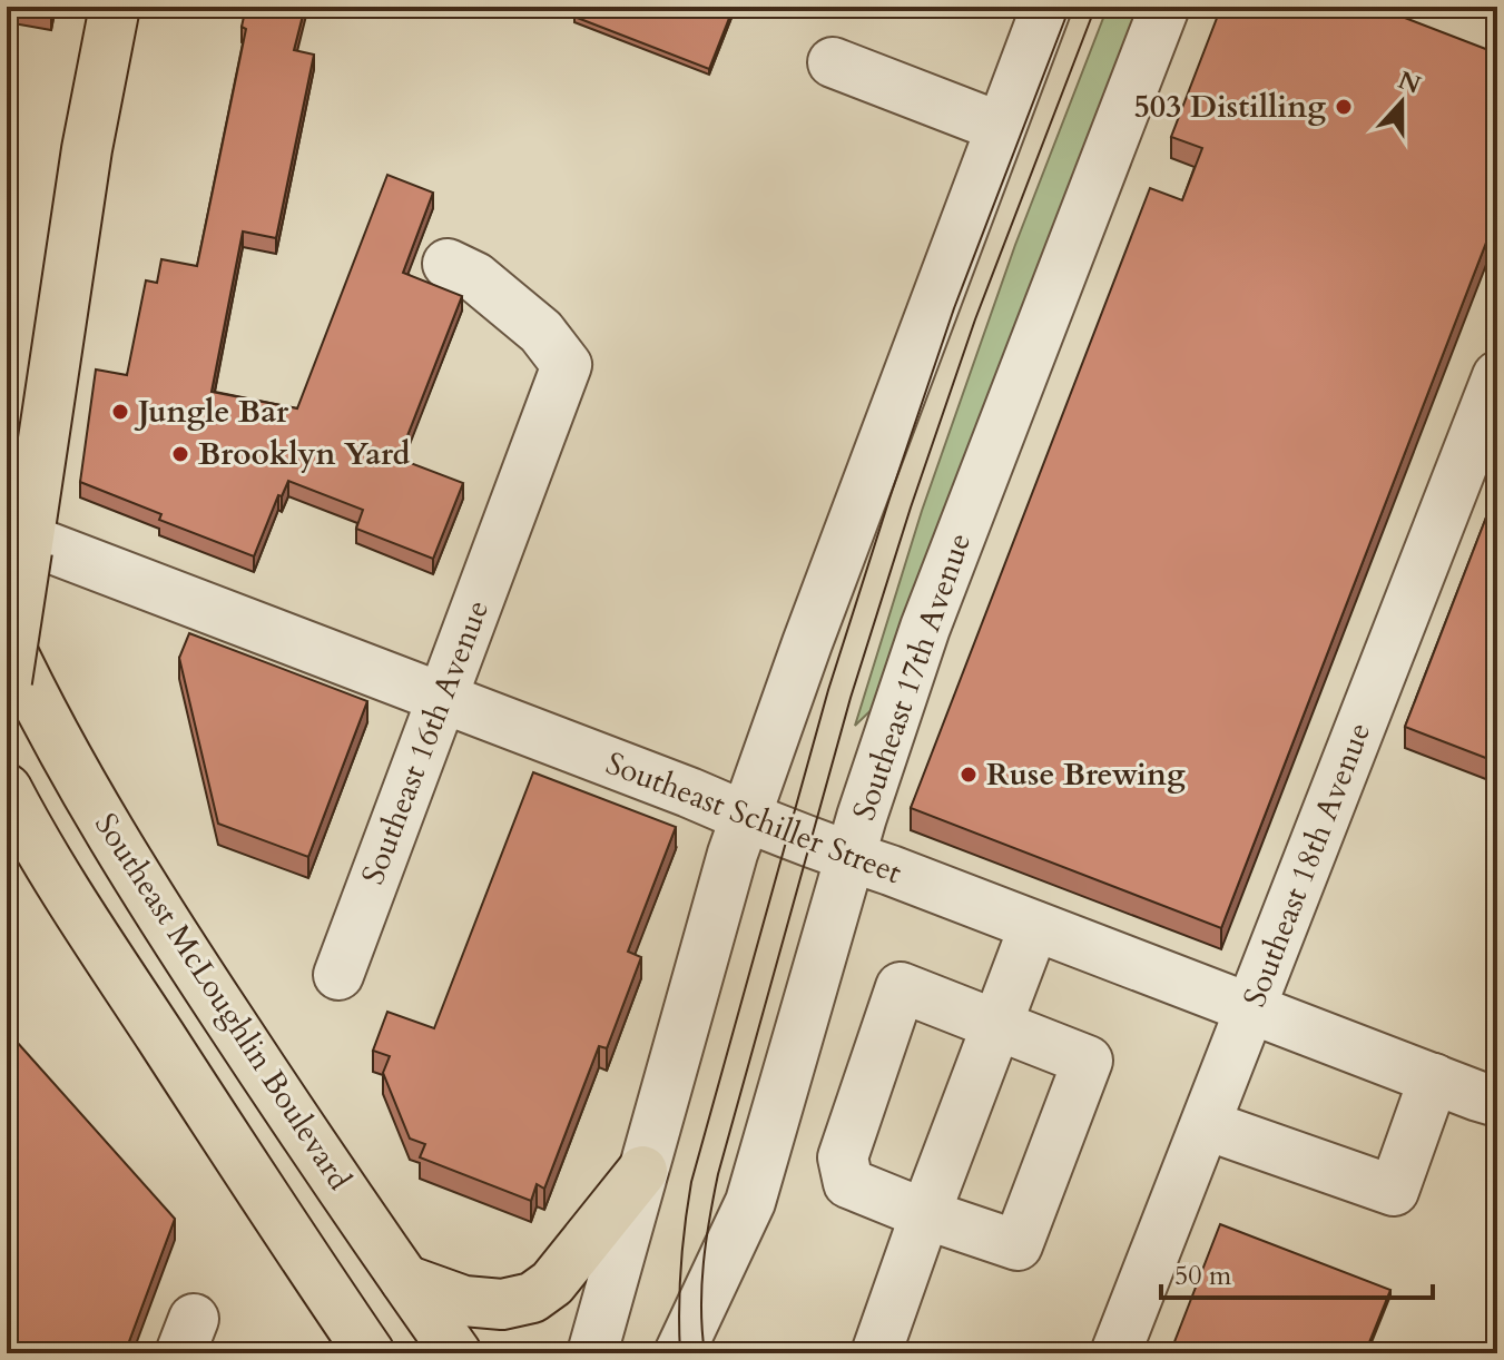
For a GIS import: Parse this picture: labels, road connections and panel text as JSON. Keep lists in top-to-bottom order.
{
  "streets": {
    "main road": ["Southeast McLoughlin Boulevard"],
    "street": [
      "Southeast 17th Avenue",
      "Southeast 16th Avenue",
      "Southeast Schiller Street",
      "Southeast 18th Avenue"
    ]
  },
  "crossings": [
    ["Southeast 17th Avenue", "Southeast Schiller Street"],
    ["Southeast 16th Avenue", "Southeast Schiller Street"],
    ["Southeast Schiller Street", "Southeast 18th Avenue"]
  ],
  "places": [
    "503 Distilling",
    "Jungle Bar",
    "Brooklyn Yard",
    "Ruse Brewing"
  ],
  "scale_bar": "50 m",
  "north": "top"
}
